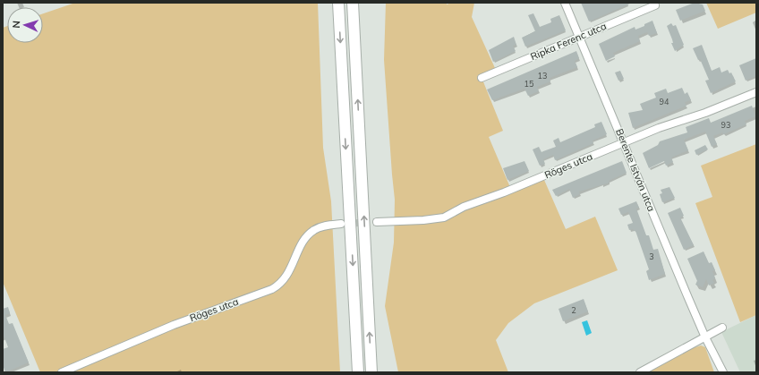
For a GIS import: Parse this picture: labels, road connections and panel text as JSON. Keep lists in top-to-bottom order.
{
  "streets": {
    "street": ["Ripka Ferenc utca", "Röges utca", "Berente István utca"]
  },
  "crossings": [
    ["Ripka Ferenc utca", "Berente István utca"],
    ["Röges utca", "Berente István utca"]
  ],
  "house_numbers": [
    "13",
    "15",
    "94",
    "93",
    "3",
    "2"
  ],
  "north": "left"
}
